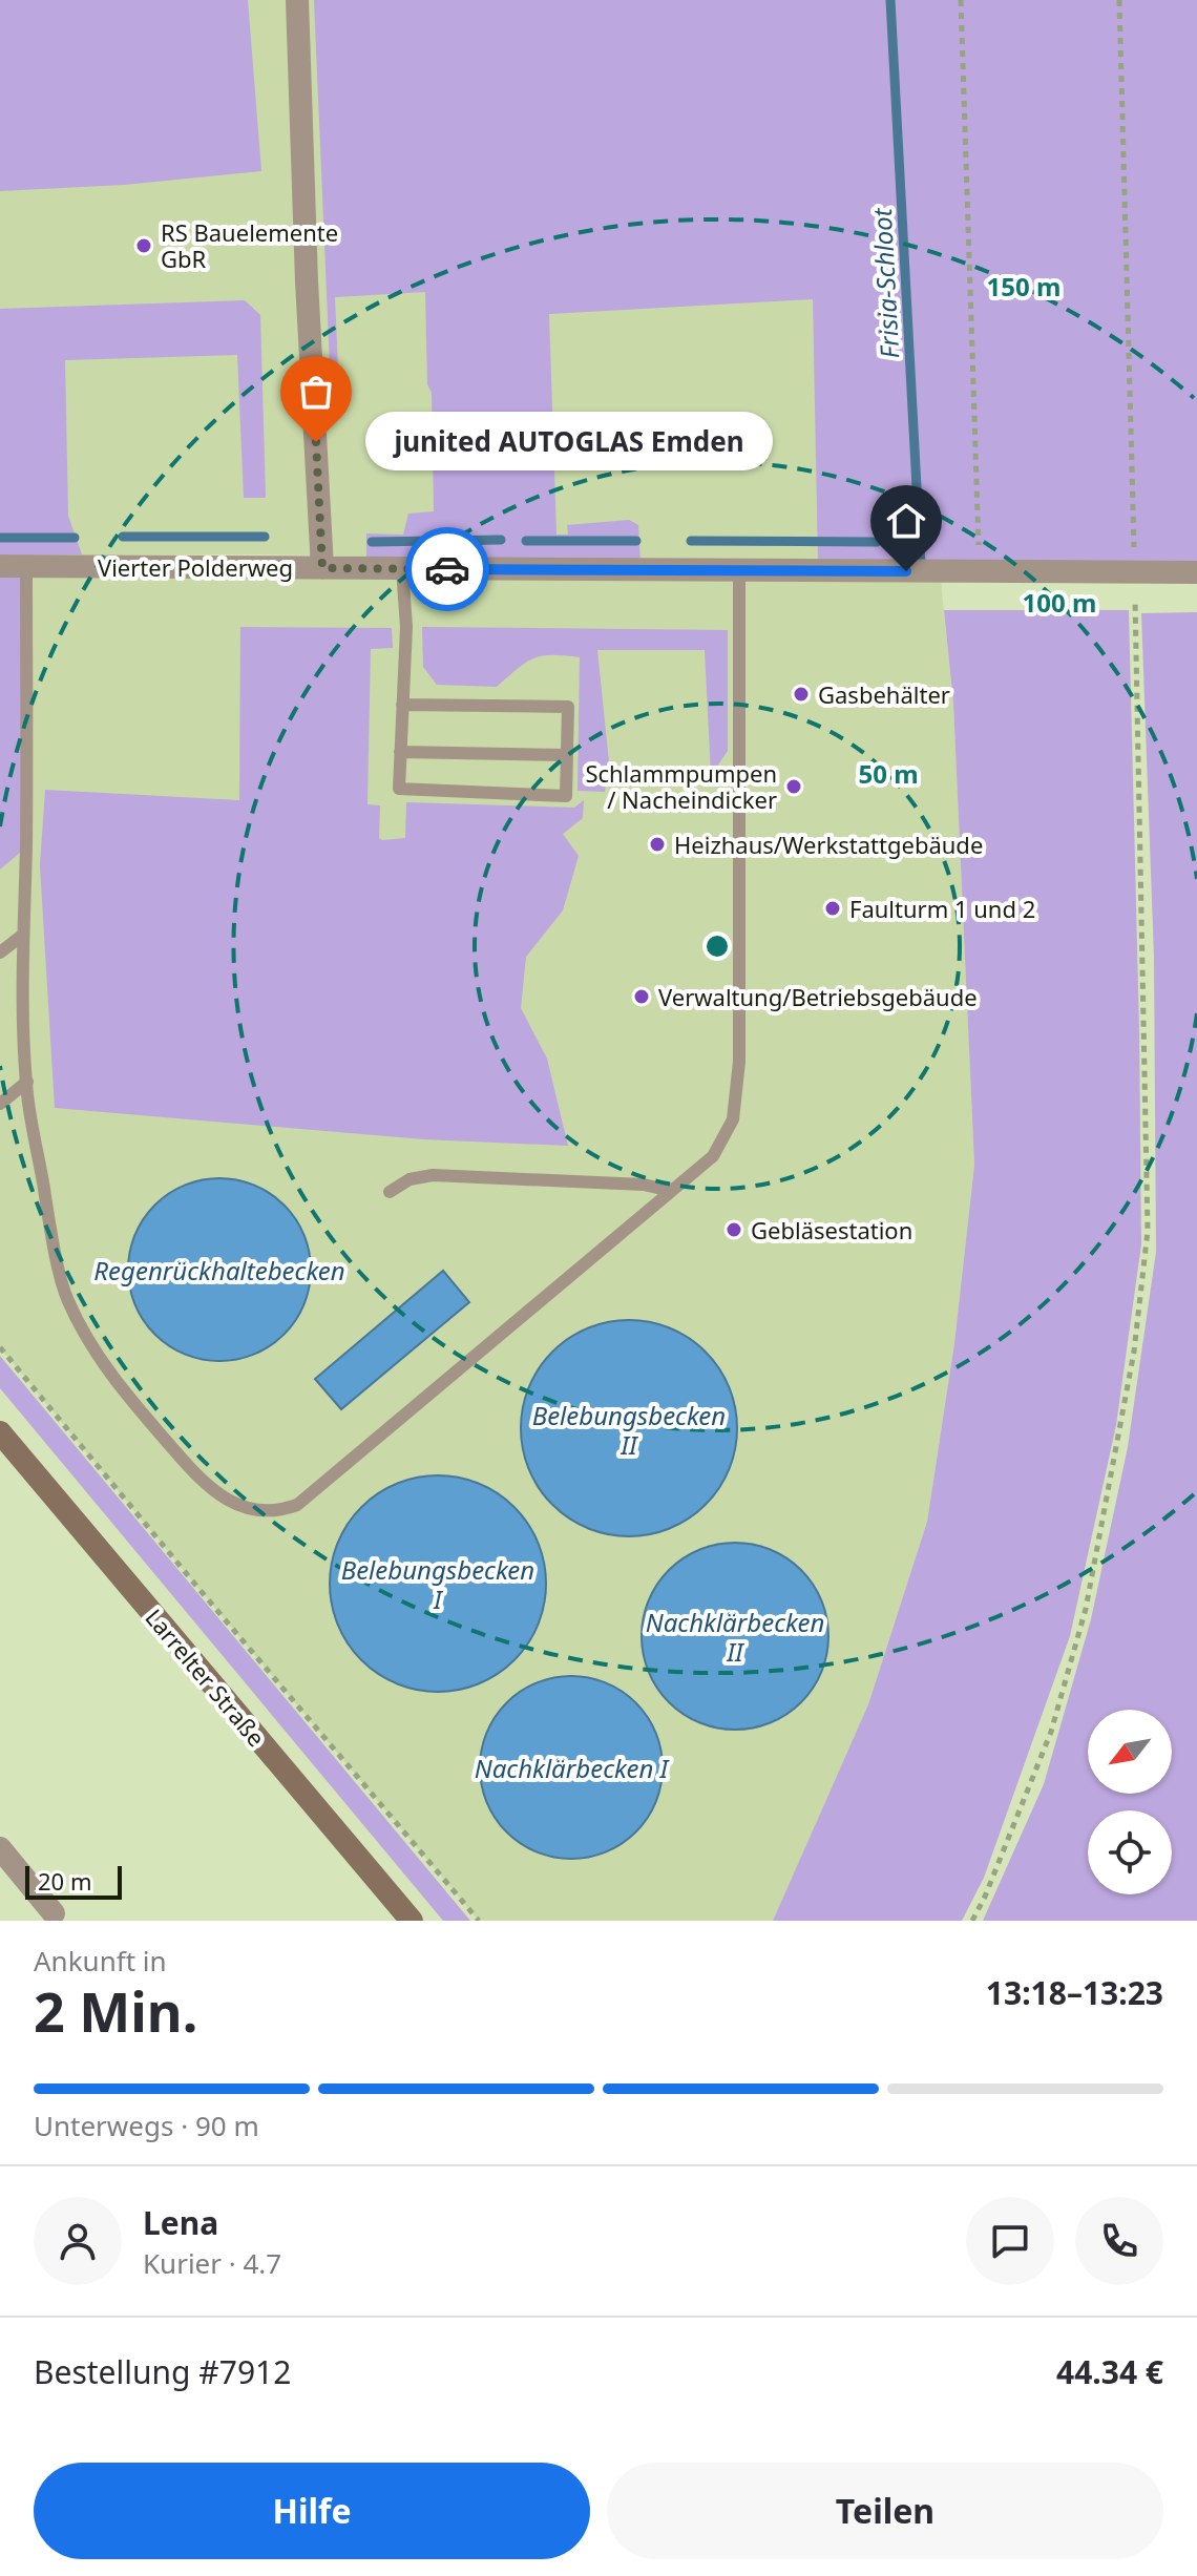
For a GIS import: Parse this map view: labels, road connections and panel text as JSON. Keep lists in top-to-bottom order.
{
  "streets": {
    "main road": ["Larrelter Straße"],
    "street": ["Vierter Polderweg"]
  },
  "water": [
    "Frisia-Schloot",
    "Regenrückhaltebecken",
    "Belebungsbecken II",
    "Belebungsbecken I",
    "Nachklärbecken II",
    "Nachklärbecken I"
  ],
  "places": [
    "RS Bauelemente GbR",
    "junited AUTOGLAS Emden",
    "Gasbehälter",
    "Schlammpumpen / Nacheindicker",
    "Heizhaus/Werkstattgebäude",
    "Faulturm 1 und 2",
    "Verwaltung/Betriebsgebäude",
    "Gebläsestation"
  ],
  "scale_bar": "20 m",
  "north": "bottom left",
  "page": {
    "bubble": "junited AUTOGLAS Emden",
    "scale": "20 m",
    "heading": ["2 Min.", "Ankunft in", "13:18–13:23"],
    "panel": [
      "Lena",
      "Kurier · 4.7",
      "Bestellung #7912",
      "44.34 €"
    ],
    "bar": "Unterwegs · 90 m",
    "buttons": ["Hilfe", "Teilen"]
  },
  "rings": ["150 m", "100 m", "50 m"]
}
